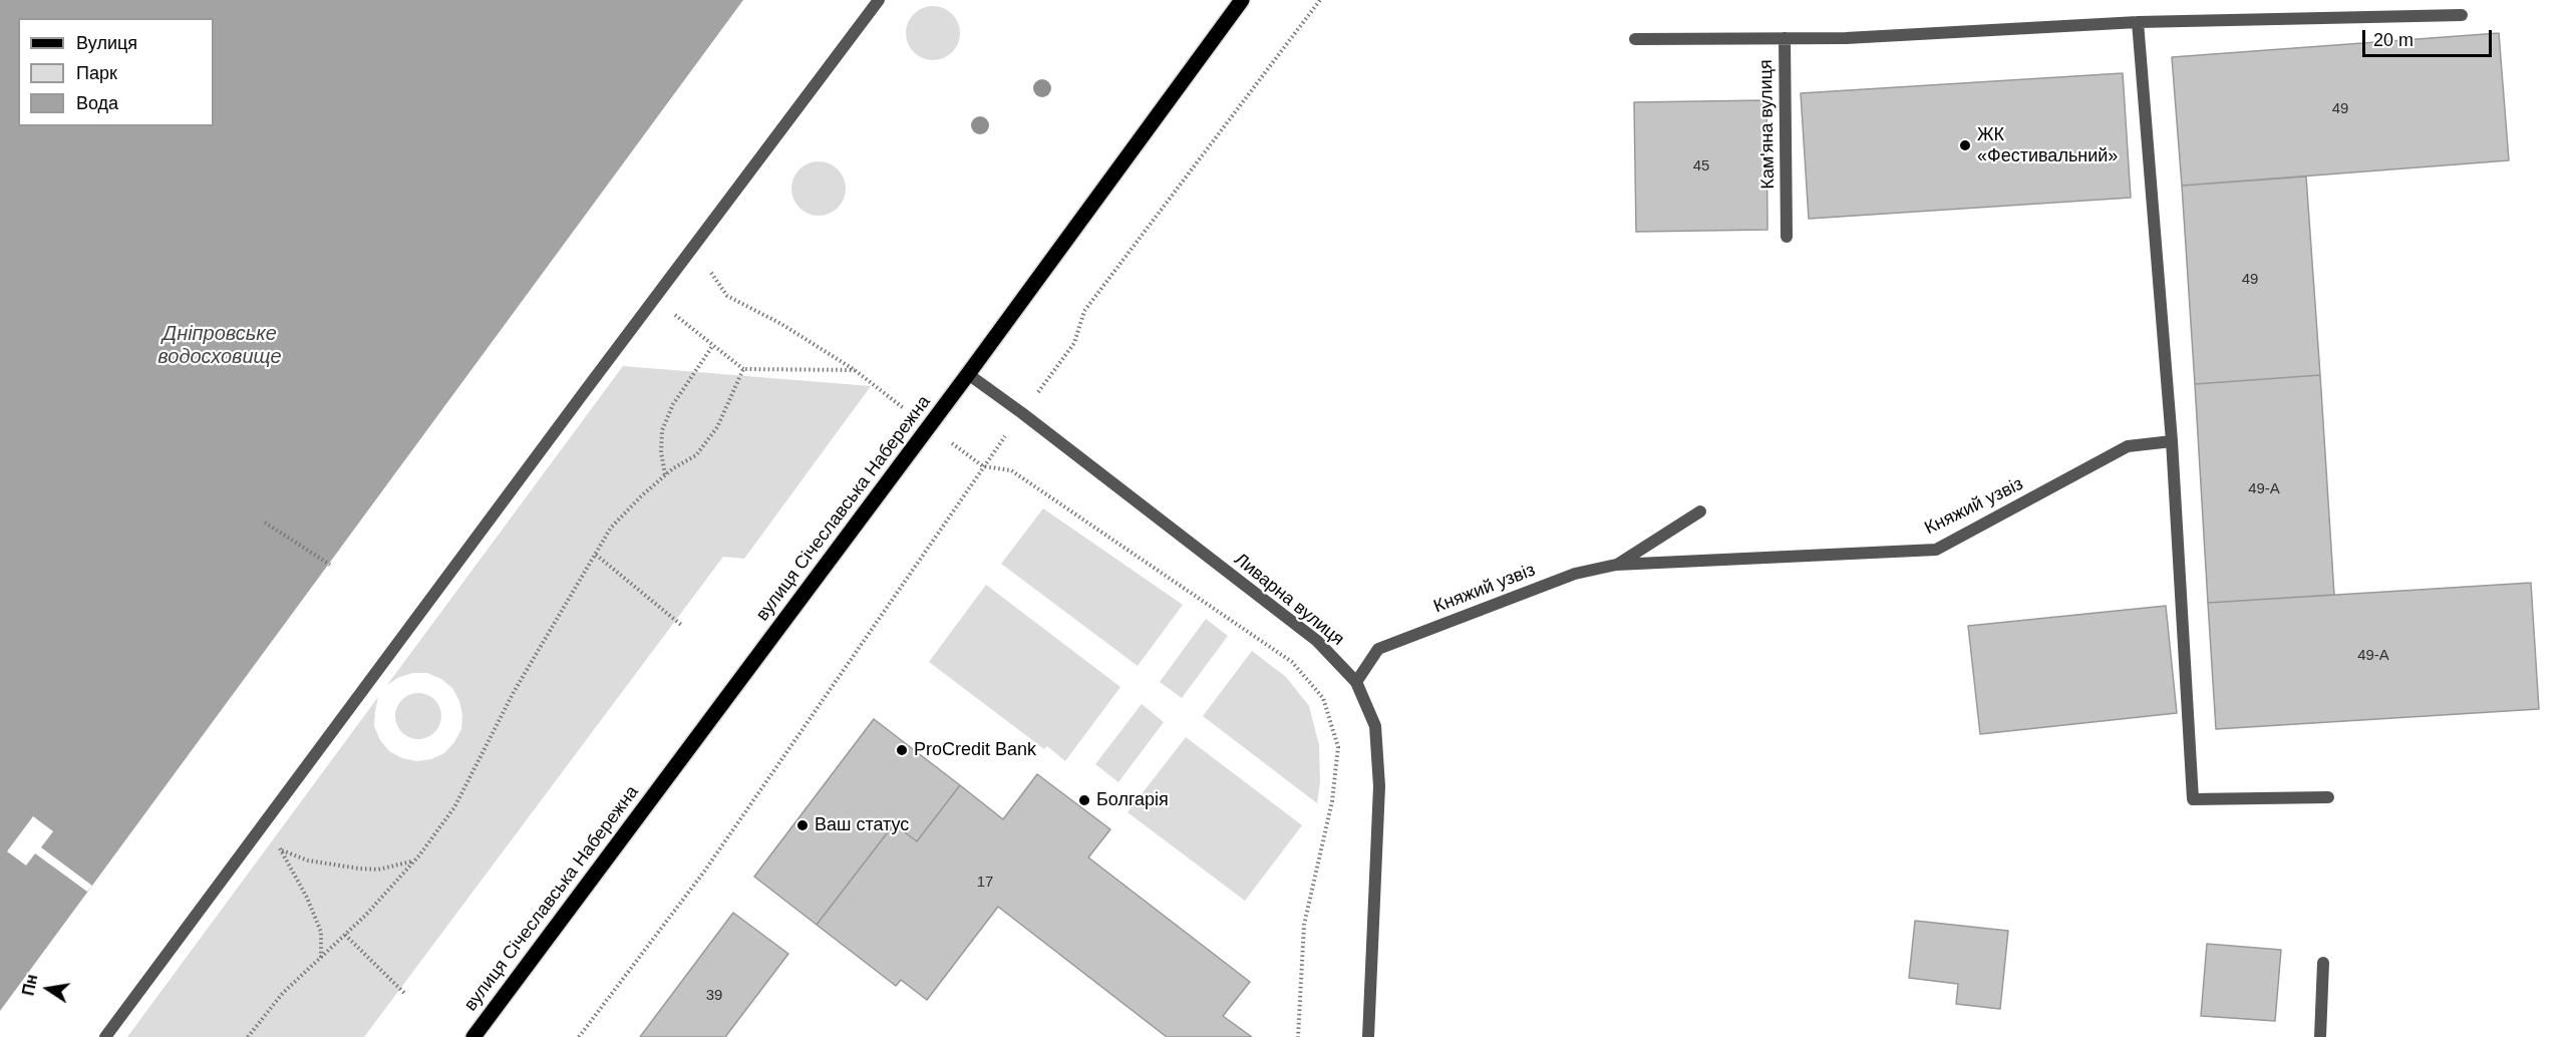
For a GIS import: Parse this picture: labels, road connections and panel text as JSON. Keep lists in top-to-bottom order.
{
  "streets": {
    "main road": ["вулиця Січеславська Набережна"],
    "street": ["Кам'яна вулиця", "Княжий узвіз", "Ливарна вулиця"]
  },
  "crossings": [
    ["Княжий узвіз", "Ливарна вулиця"],
    ["вулиця Січеславська Набережна", "Ливарна вулиця"]
  ],
  "water": ["Дніпровське водосховище"],
  "places": [
    "ЖК «Фестивальний»",
    "ProCredit Bank",
    "Болгарія",
    "Ваш статус"
  ],
  "house_numbers": [
    "49",
    "45",
    "49",
    "49-А",
    "49-А",
    "17",
    "39"
  ],
  "legend": ["Вулиця", "Парк", "Вода"],
  "scale_bar": "20 m",
  "north": "left"
}
